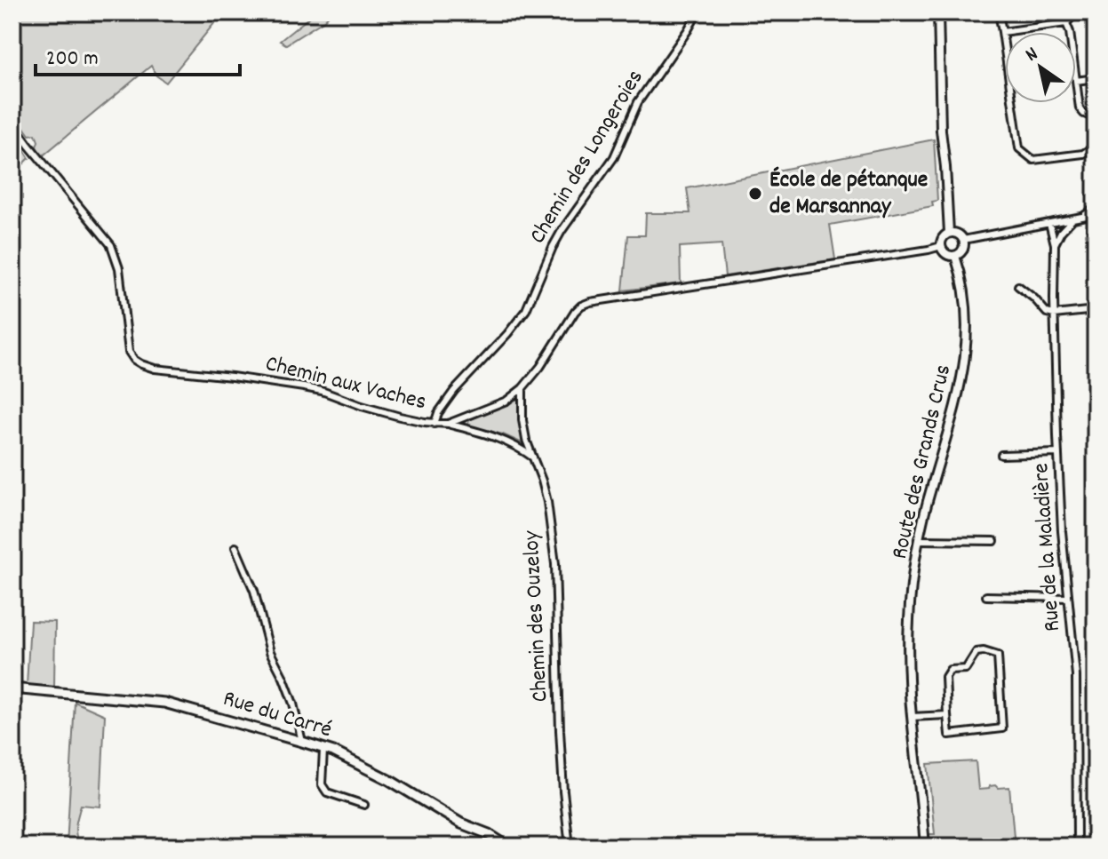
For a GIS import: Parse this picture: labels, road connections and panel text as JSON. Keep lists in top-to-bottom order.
{
  "streets": {
    "main road": ["Rue du Carré"],
    "street": [
      "Chemin des Longeroies",
      "Chemin aux Vaches",
      "Route des Grands Crus",
      "Rue de la Maladière",
      "Chemin des Ouzeloy"
    ]
  },
  "crossings": [
    ["Chemin des Longeroies", "Chemin aux Vaches"],
    ["Chemin aux Vaches", "Route des Grands Crus"],
    ["Chemin aux Vaches", "Chemin des Ouzeloy"]
  ],
  "places": ["École de pétanque de Marsannay"],
  "scale_bar": "200 m",
  "north": "top left"
}
